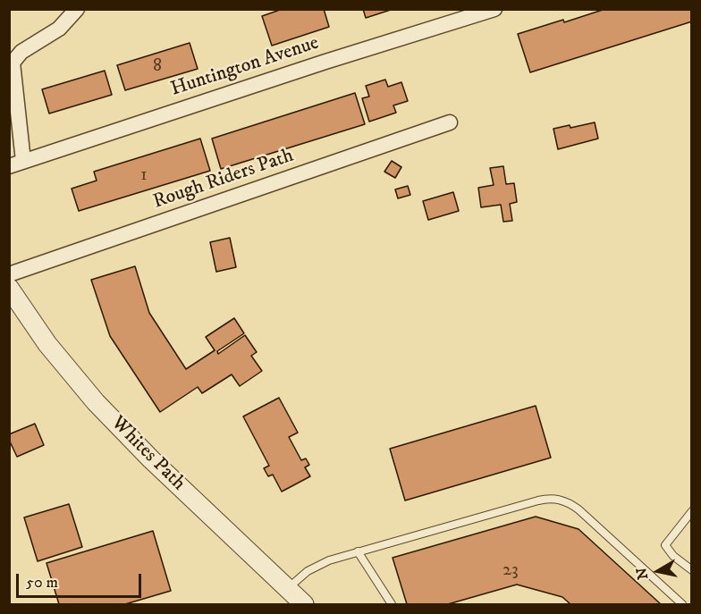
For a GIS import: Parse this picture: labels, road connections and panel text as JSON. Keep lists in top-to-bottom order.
{
  "streets": {
    "street": ["Huntington Avenue", "Rough Riders Path", "Whites Path"]
  },
  "house_numbers": ["8", "1", "23"],
  "scale_bar": "50 m",
  "north": "left"
}
